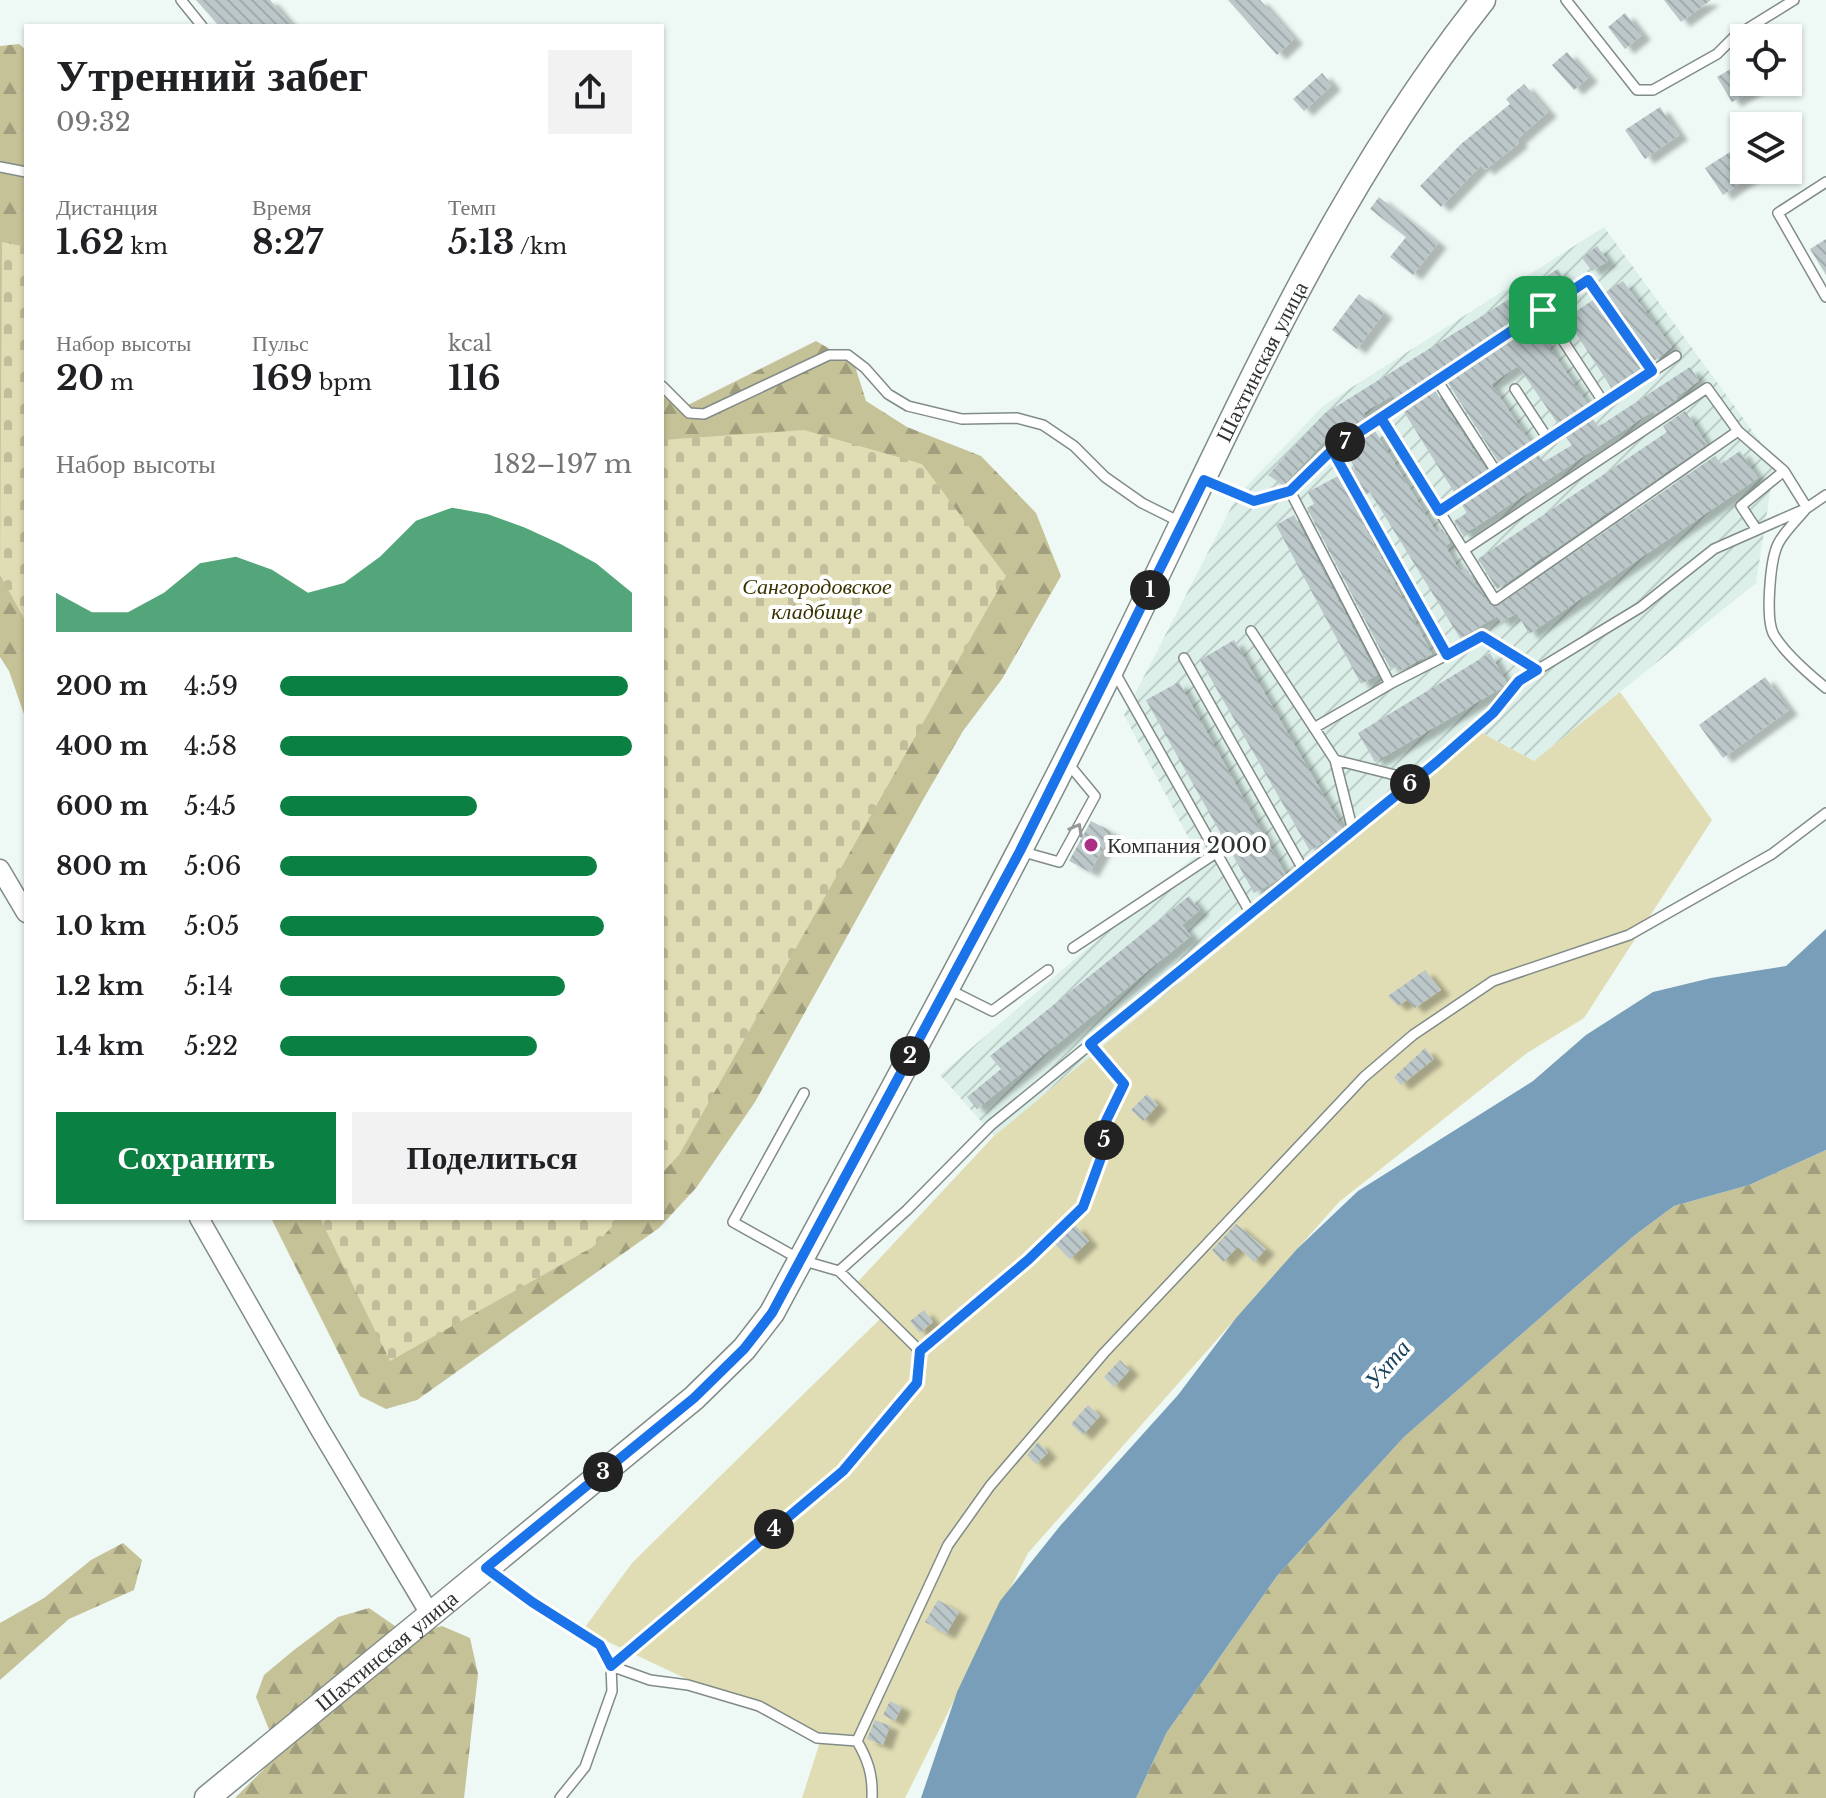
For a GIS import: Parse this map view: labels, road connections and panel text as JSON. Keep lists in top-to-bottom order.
{
  "streets": {
    "street": ["Шахтинская улица"]
  },
  "water": ["Ухта"],
  "parks": ["Сангородовское кладбище"],
  "places": ["Компания 2000"],
  "page": {
    "heading": ["Утренний забег", "09:32"],
    "stats": [
      ["Дистанция", "1.62 km"],
      ["Время", "8:27"],
      ["Темп", "5:13 /km"],
      ["Набор высоты", "20 m"],
      ["Пульс", "169 bpm"],
      ["kcal", "116"]
    ],
    "pins": [
      "7",
      "1",
      "6",
      "2",
      "5",
      "3",
      "4"
    ],
    "chart": ["Набор высоты", "182–197 m"],
    "list": [
      {
        "name": "200 m",
        "note": "4:59"
      },
      {
        "name": "400 m",
        "note": "4:58"
      },
      {
        "name": "600 m",
        "note": "5:45"
      },
      {
        "name": "800 m",
        "note": "5:06"
      },
      {
        "name": "1.0 km",
        "note": "5:05"
      },
      {
        "name": "1.2 km",
        "note": "5:14"
      },
      {
        "name": "1.4 km",
        "note": "5:22"
      }
    ],
    "buttons": ["Сохранить", "Поделиться"]
  }
}
